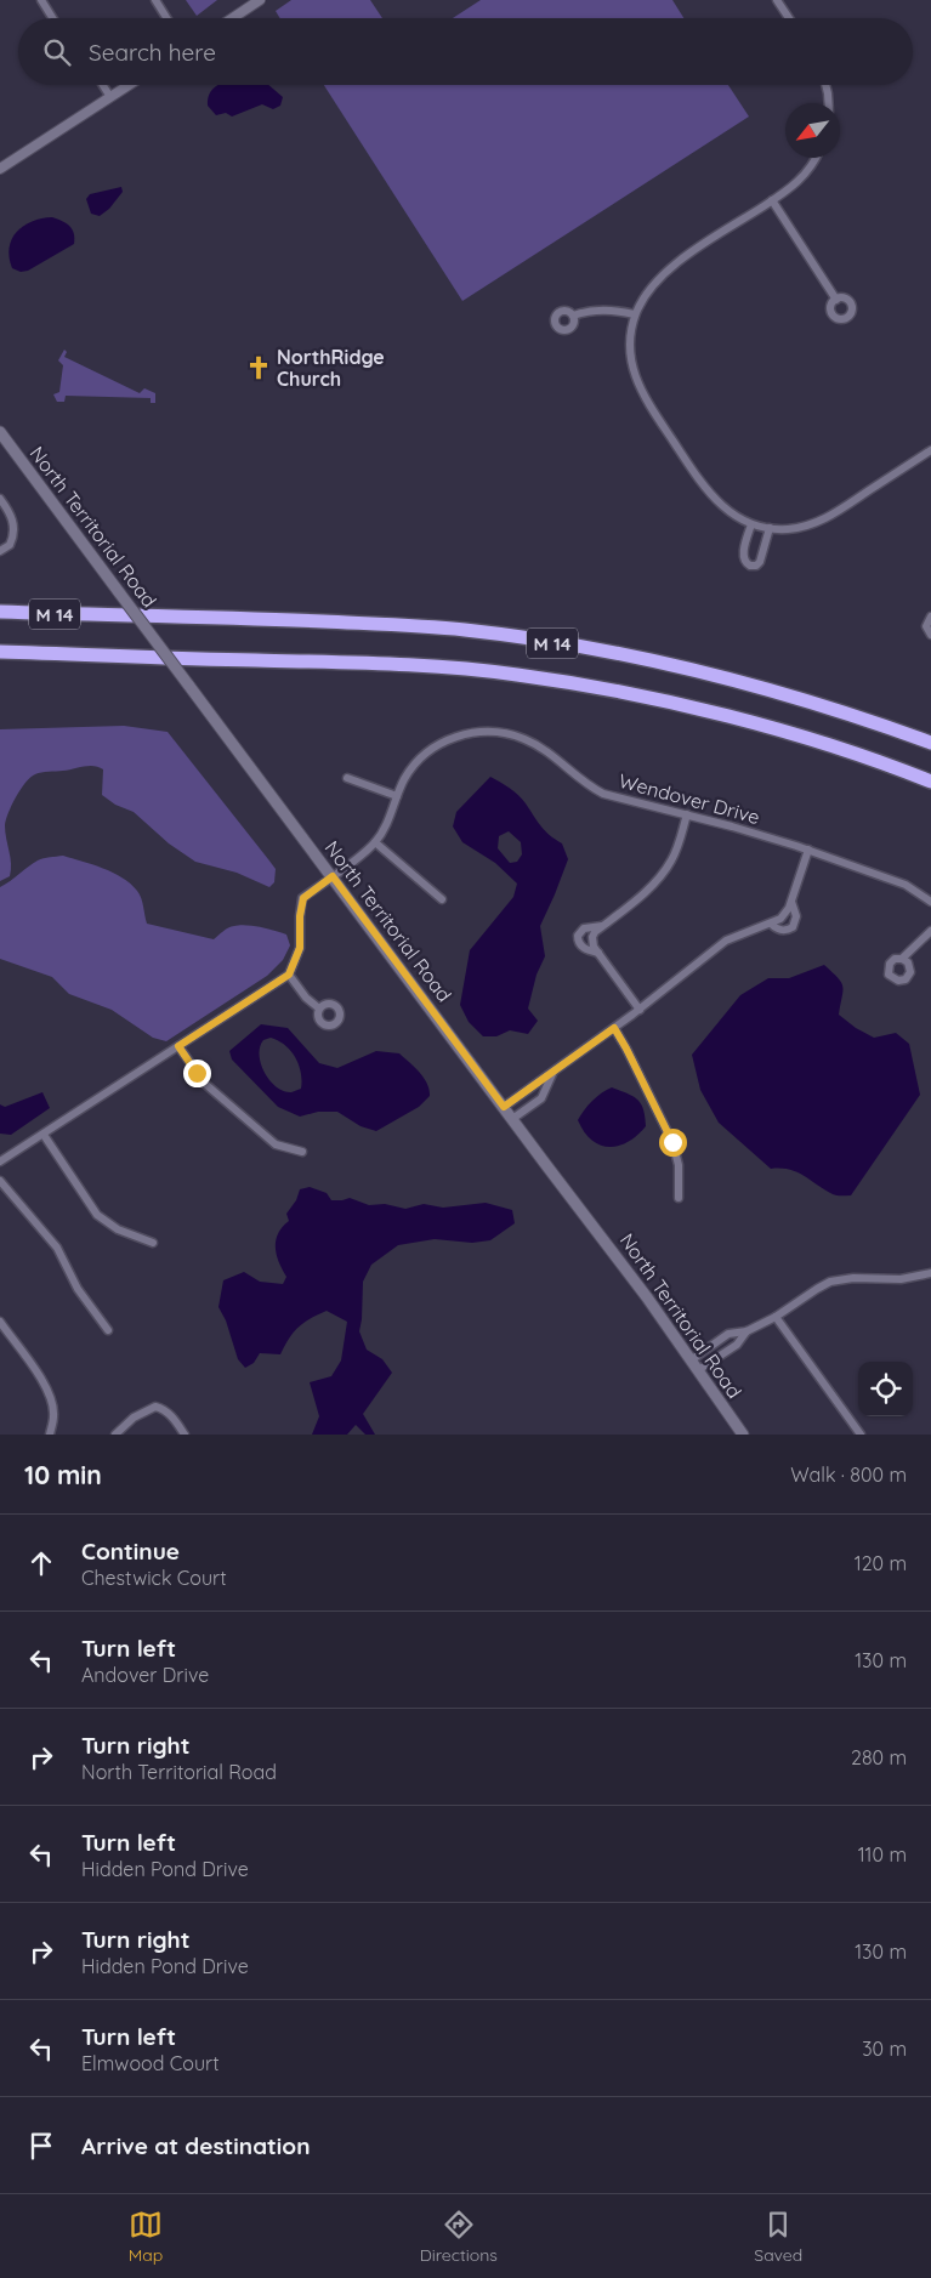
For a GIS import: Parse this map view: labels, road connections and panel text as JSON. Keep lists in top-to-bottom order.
{
  "streets": {
    "highway": ["M 14"],
    "main road": ["North Territorial Road"],
    "street": ["Wendover Drive"]
  },
  "crossings": [
    ["North Territorial Road", "Wendover Drive"]
  ],
  "places": {
    "church": ["NorthRidge Church"]
  },
  "north": "bottom left",
  "page": {
    "search": "Search here",
    "heading": ["10 min", "Walk · 800 m"],
    "list": [
      ["Continue", "Chestwick Court", "120 m"],
      ["Turn left", "Andover Drive", "130 m"],
      ["Turn right", "North Territorial Road", "280 m"],
      ["Turn left", "Hidden Pond Drive", "110 m"],
      ["Turn right", "Hidden Pond Drive", "130 m"],
      ["Turn left", "Elmwood Court", "30 m"],
      "Arrive at destination"
    ],
    "nav": ["Map", "Directions", "Saved"]
  }
}
